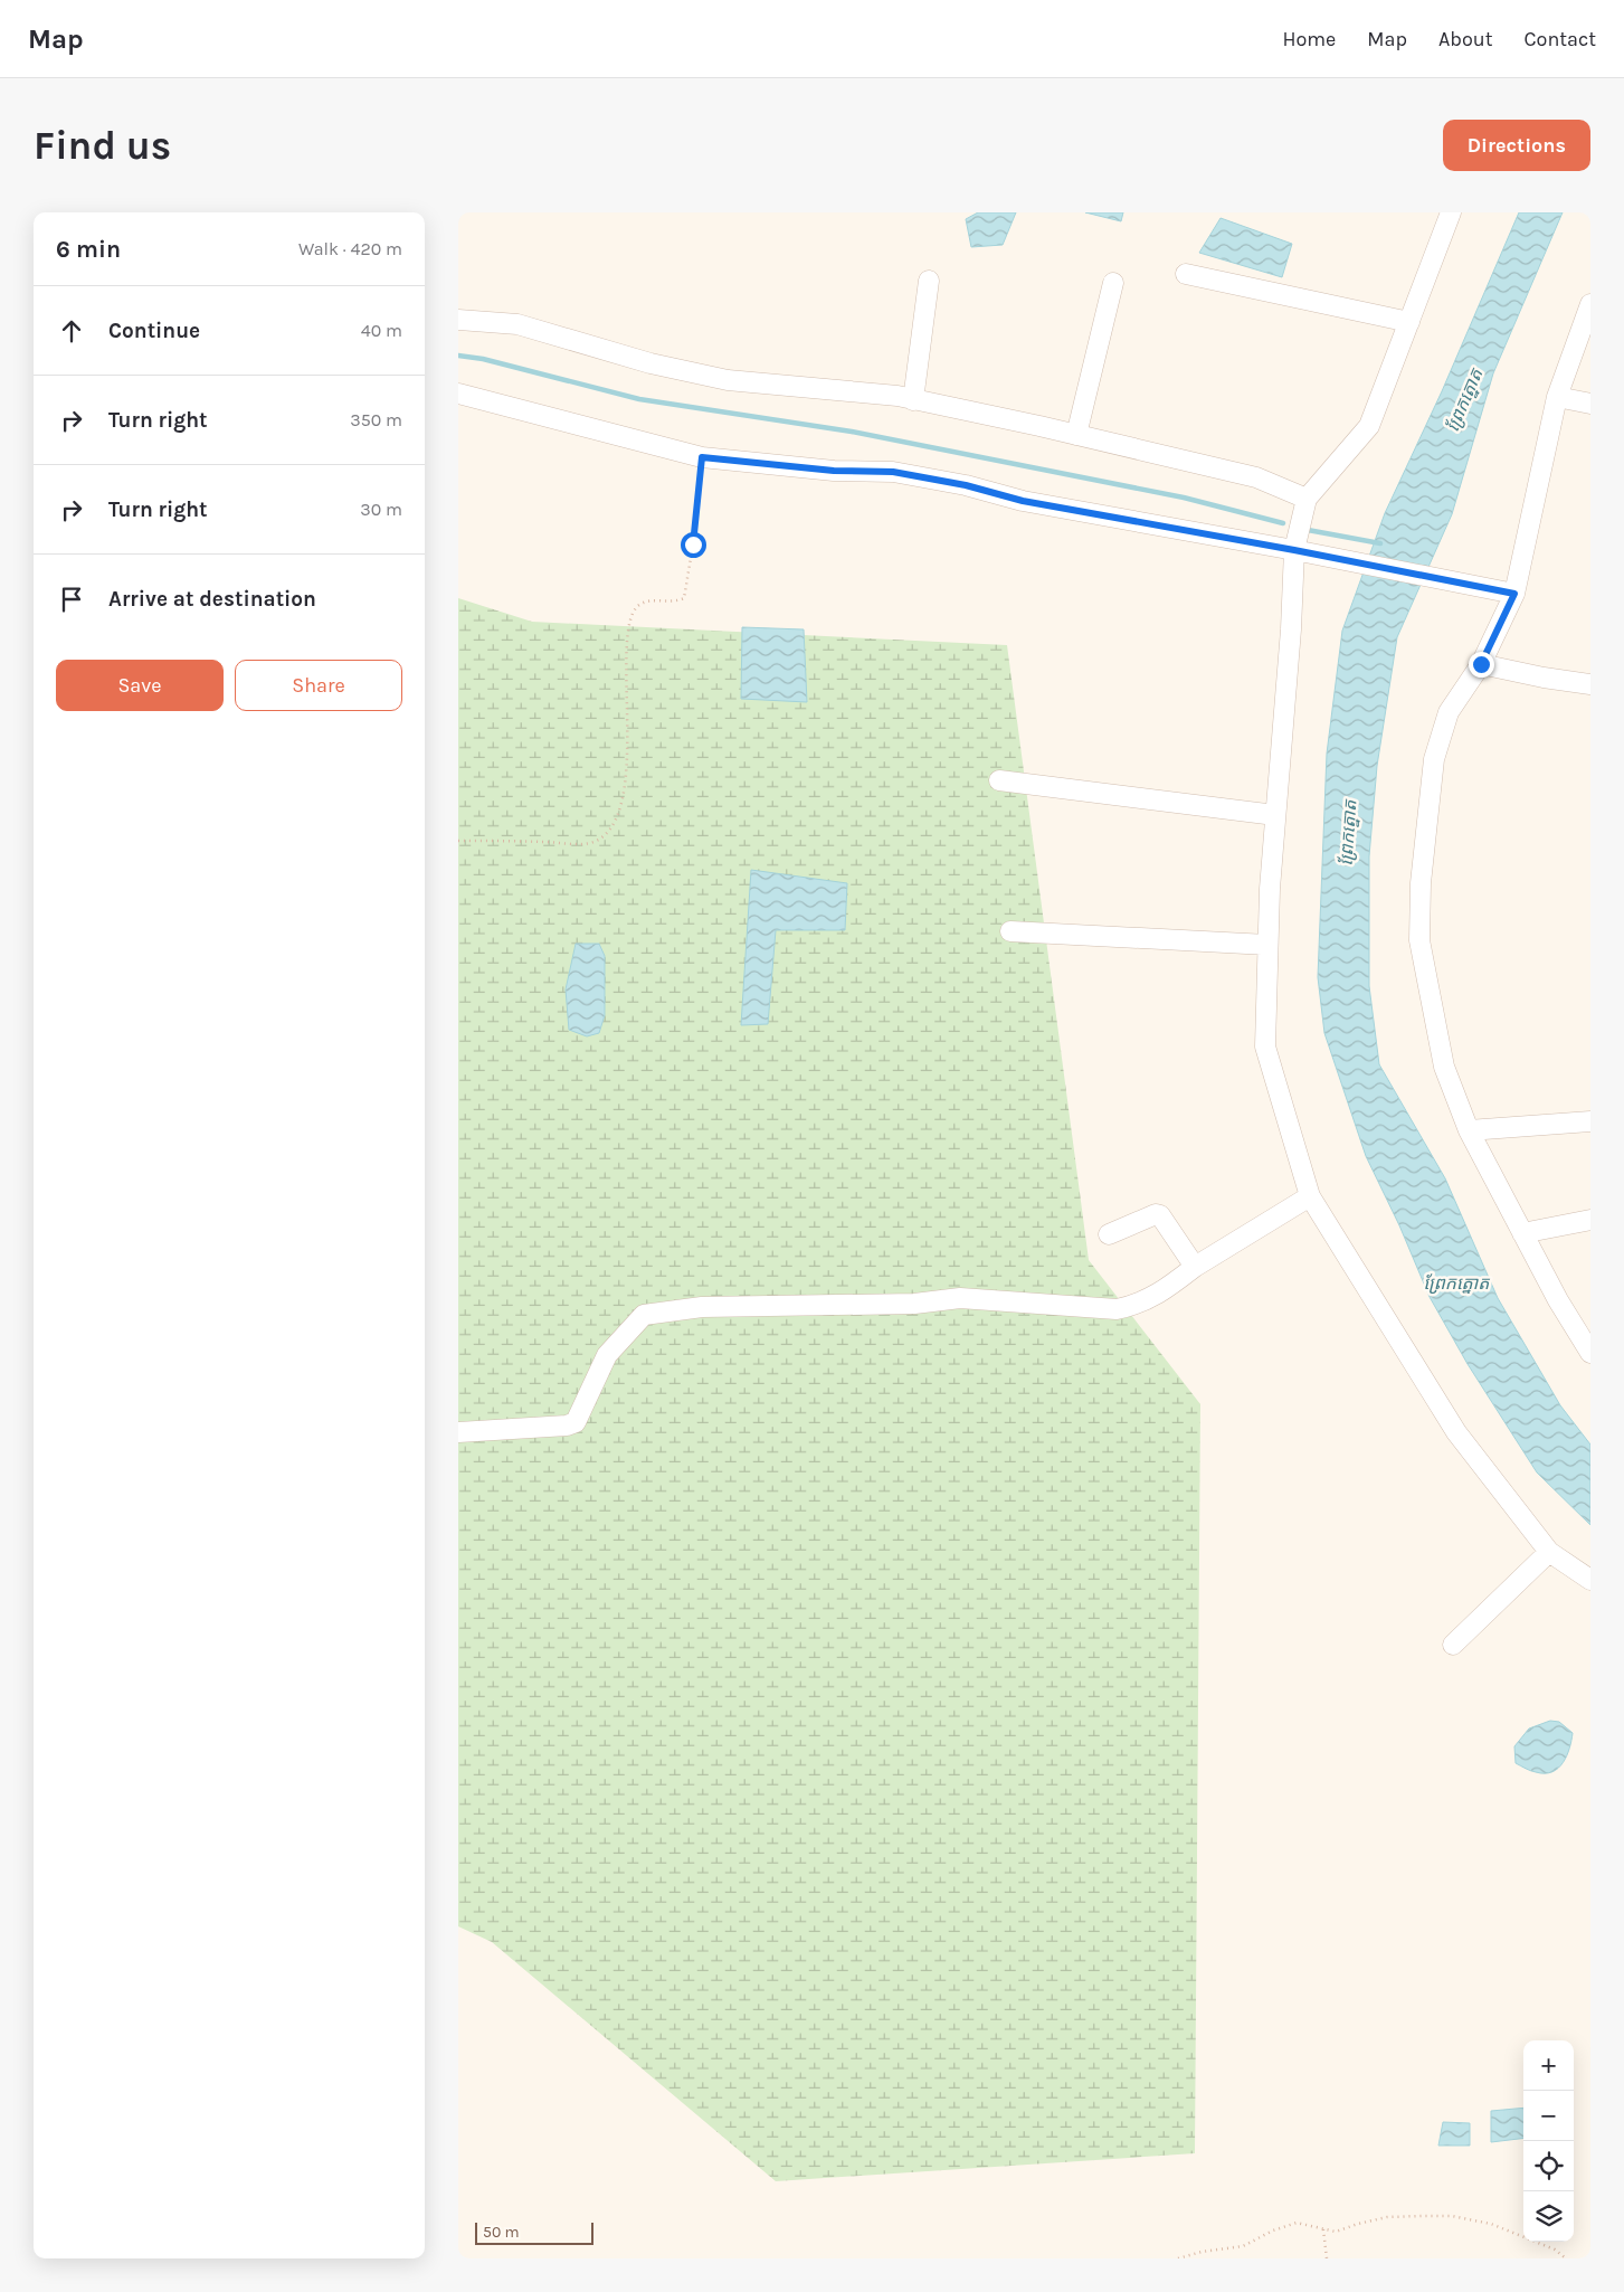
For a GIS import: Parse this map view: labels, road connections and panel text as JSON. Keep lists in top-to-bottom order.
{
  "water": ["ព្រែកត្នោត"],
  "scale_bar": "50 m",
  "page": {
    "header": "Map",
    "nav": [
      "Home",
      "Map",
      "About",
      "Contact"
    ],
    "buttons": [
      "Directions",
      ["Save", "Share"]
    ],
    "title": "Find us",
    "heading": ["6 min", "Walk · 420 m"],
    "list": [
      ["Continue", "40 m"],
      ["Turn right", "350 m"],
      ["Turn right", "30 m"],
      "Arrive at destination"
    ],
    "map_buttons": ["+", "−"],
    "scale": "50 m"
  }
}
